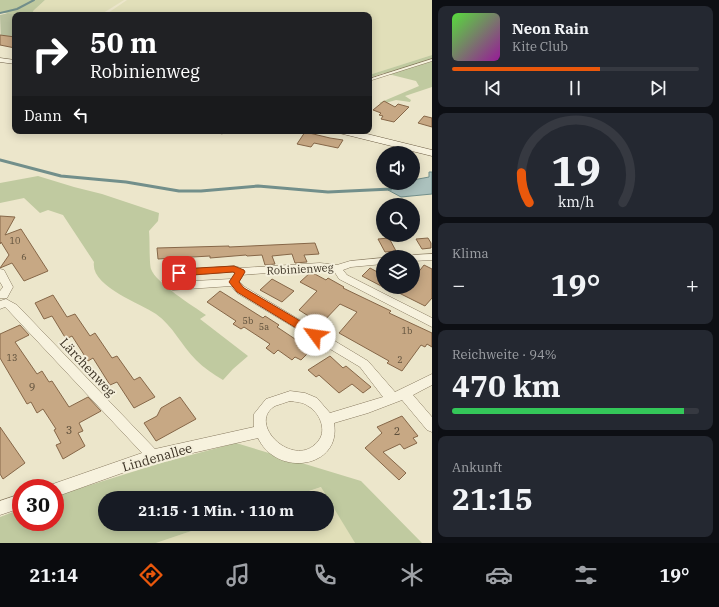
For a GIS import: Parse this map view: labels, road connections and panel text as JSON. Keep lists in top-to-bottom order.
{
  "streets": {
    "street": ["Robinienweg", "Lärchenweg", "Lindenallee"]
  },
  "crossings": [
    ["Lärchenweg", "Lindenallee"]
  ],
  "house_numbers": [
    "10",
    "6",
    "5b",
    "5a",
    "1b",
    "13",
    "2",
    "9",
    "3",
    "2"
  ],
  "page": {
    "turn": ["50 m", "Robinienweg"],
    "song": ["Neon Rain", "Kite Club"],
    "then": "Dann",
    "tile": [
      "Klima",
      ["Reichweite · 94%", "470 km"],
      ["Ankunft", "21:15"]
    ],
    "heat": ["−", "19°", "+"],
    "limit": "30",
    "trip": "21:15 · 1 Min. · 110 m",
    "tabs": ["21:14", "19°"],
    "gauge": ["19", "km/h"]
  }
}
